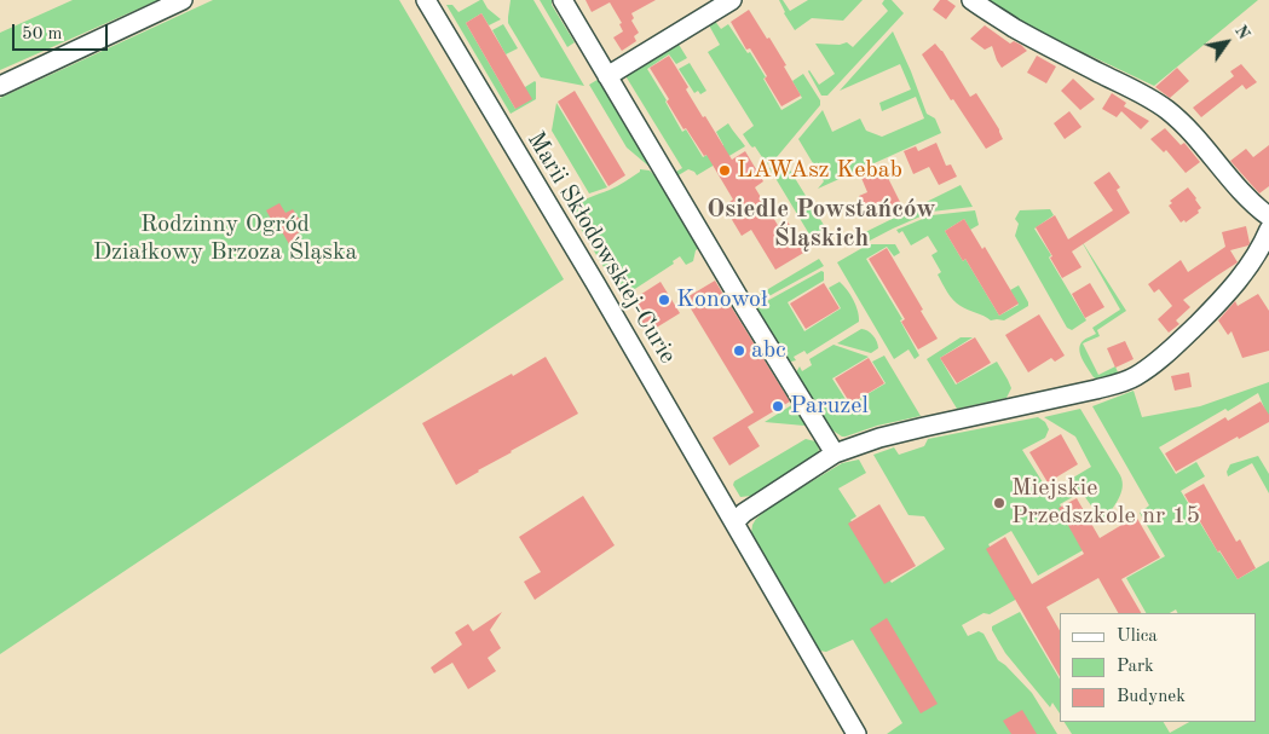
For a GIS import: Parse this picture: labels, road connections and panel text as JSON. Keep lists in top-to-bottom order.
{
  "streets": {
    "street": ["Marii Skłodowskiej-Curie"]
  },
  "districts": ["Osiedle Powstańców Śląskich"],
  "parks": ["Rodzinny Ogród Działkowy Brzoza Śląska"],
  "places": [
    "LAWAsz Kebab",
    "Konowoł",
    "abc",
    "Paruzel",
    "Miejskie Przedszkole nr 15"
  ],
  "legend": ["Ulica", "Park", "Budynek"],
  "scale_bar": "50 m",
  "north": "top right"
}
